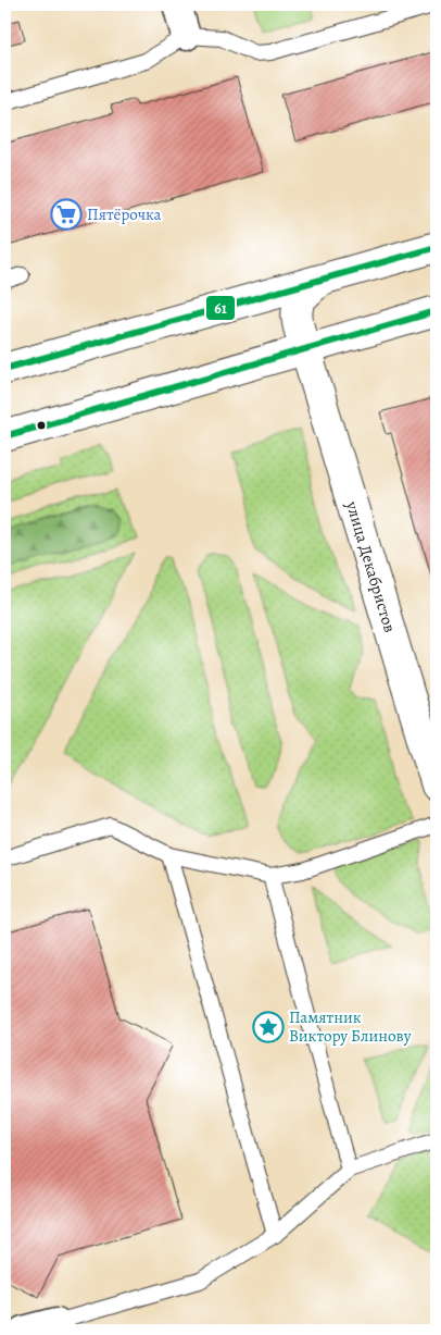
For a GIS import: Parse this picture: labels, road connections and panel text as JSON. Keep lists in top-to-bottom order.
{
  "streets": {
    "main road": ["улица Декабристов"]
  },
  "places": {
    "supermarket": ["Пятёрочка"],
    "place": ["Памятник Виктору Блинову"]
  },
  "lines": ["transit line 61"]
}
